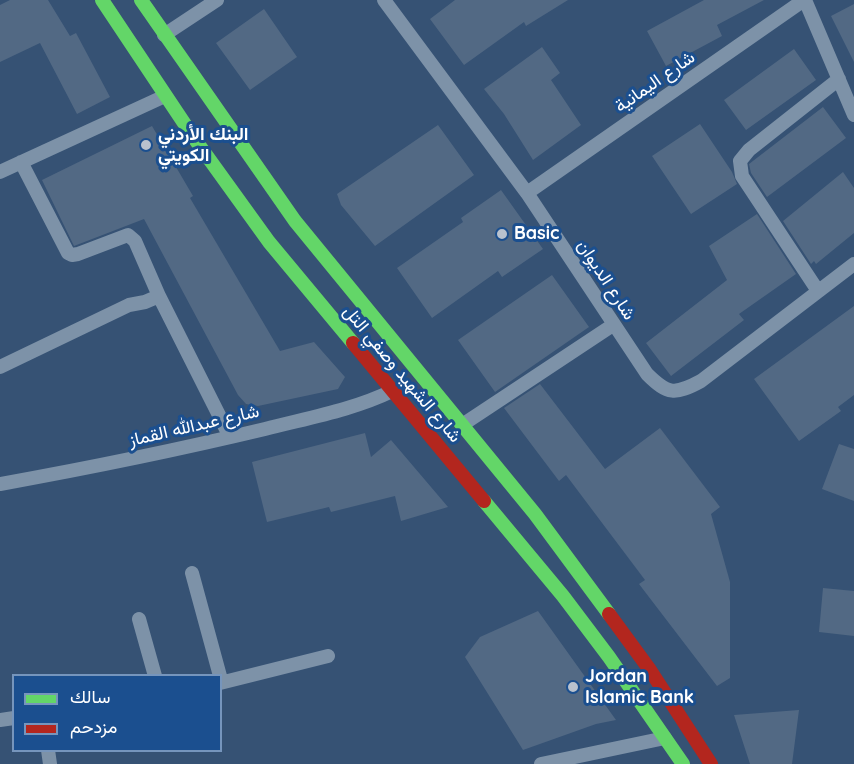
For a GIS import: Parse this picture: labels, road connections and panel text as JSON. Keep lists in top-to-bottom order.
{
  "streets": {
    "main road": ["شارع الشهيد وصفي التل"],
    "street": ["شارع اليمانية", "شارع الديوان", "شارع عبدالله القماز"]
  },
  "crossings": [
    ["شارع اليمانية", "شارع الديوان"],
    ["شارع الشهيد وصفي التل", "شارع عبدالله القماز"]
  ],
  "places": ["البنك الأردني الكويتي", "Basic", "Jordan Islamic Bank"],
  "legend": ["سالك", "مزدحم"]
}
